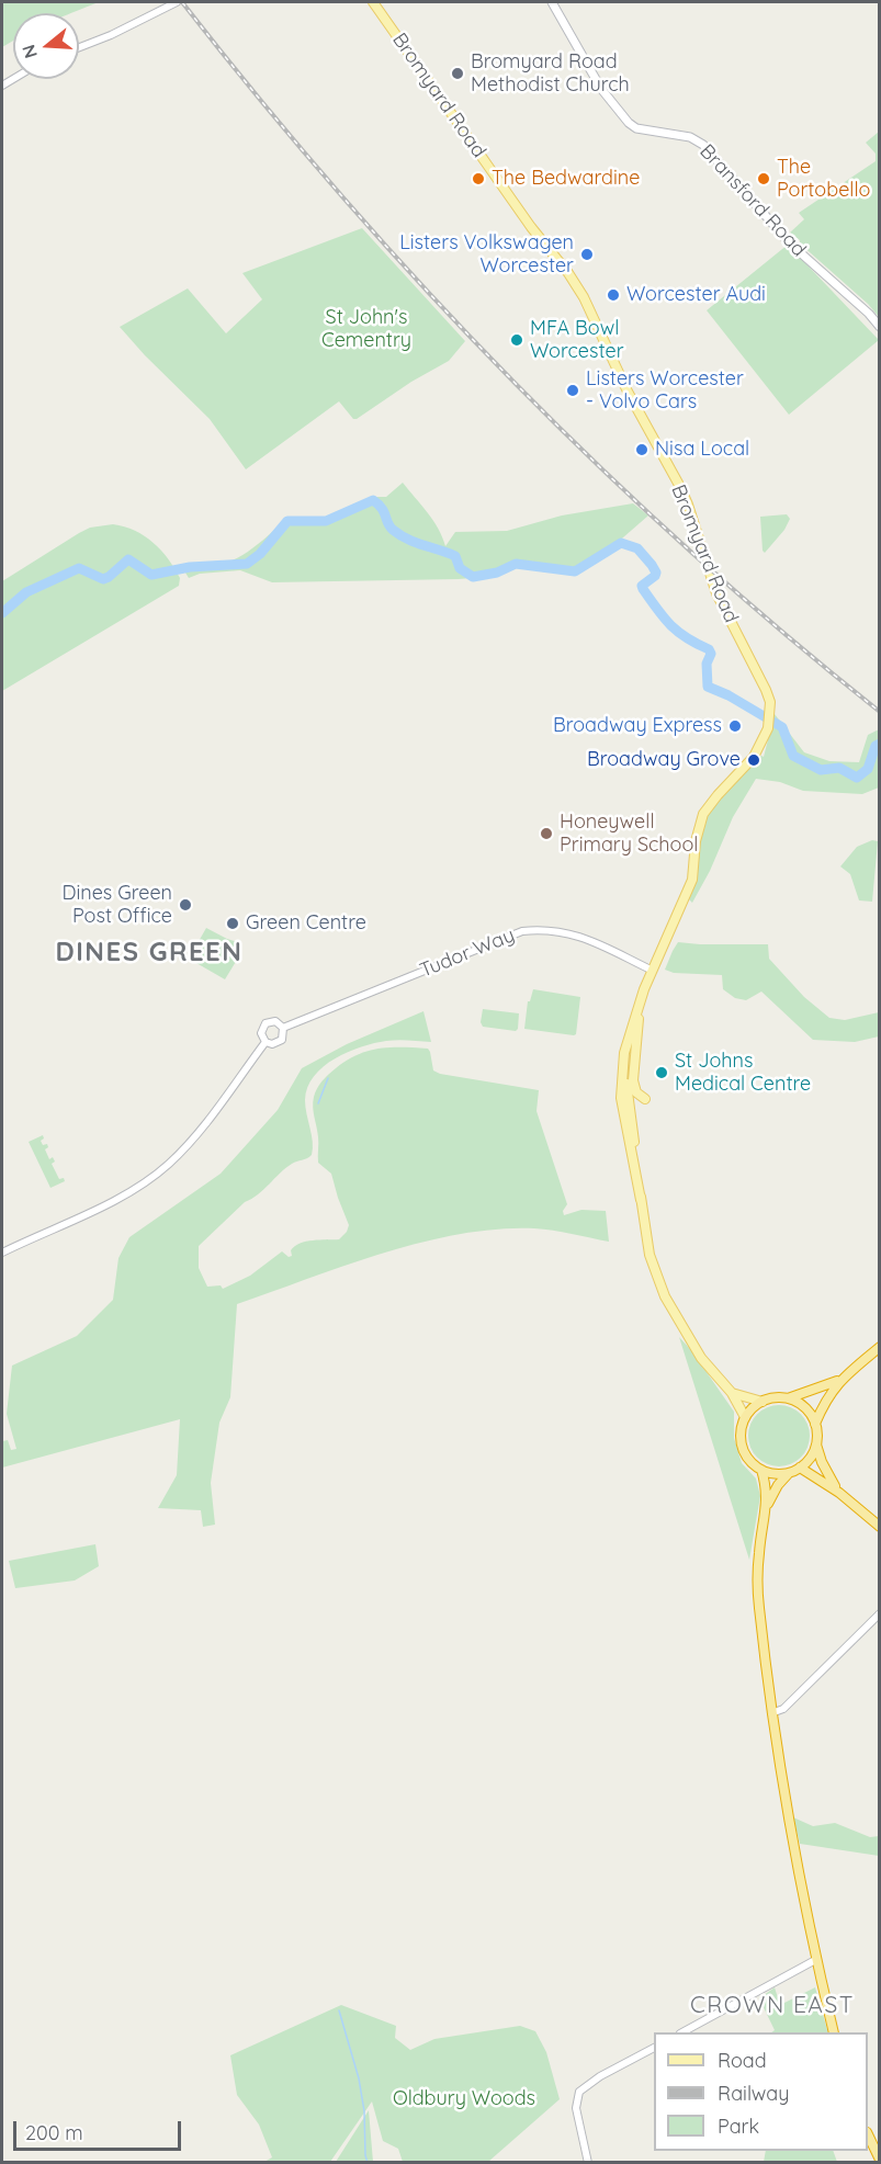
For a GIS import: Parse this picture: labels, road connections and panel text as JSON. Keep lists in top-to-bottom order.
{
  "streets": {
    "main road": ["Bromyard Road", "Bransford Road"],
    "street": ["Tudor Way"]
  },
  "crossings": [
    ["Bromyard Road", "Tudor Way"]
  ],
  "districts": ["DINES GREEN", "CROWN EAST"],
  "parks": ["St John's Cementry", "Oldbury Woods"],
  "places": [
    "Bromyard Road Methodist Church",
    "The Bedwardine",
    "The Portobello",
    "Listers Volkswagen Worcester",
    "Worcester Audi",
    "MFA Bowl Worcester",
    "Listers Worcester - Volvo Cars",
    "Nisa Local",
    "Broadway Express",
    "Broadway Grove",
    "Honeywell Primary School",
    "Dines Green Post Office",
    "Green Centre",
    "St Johns Medical Centre"
  ],
  "legend": ["Road", "Railway", "Park"],
  "scale_bar": "200 m",
  "north": "left"
}
